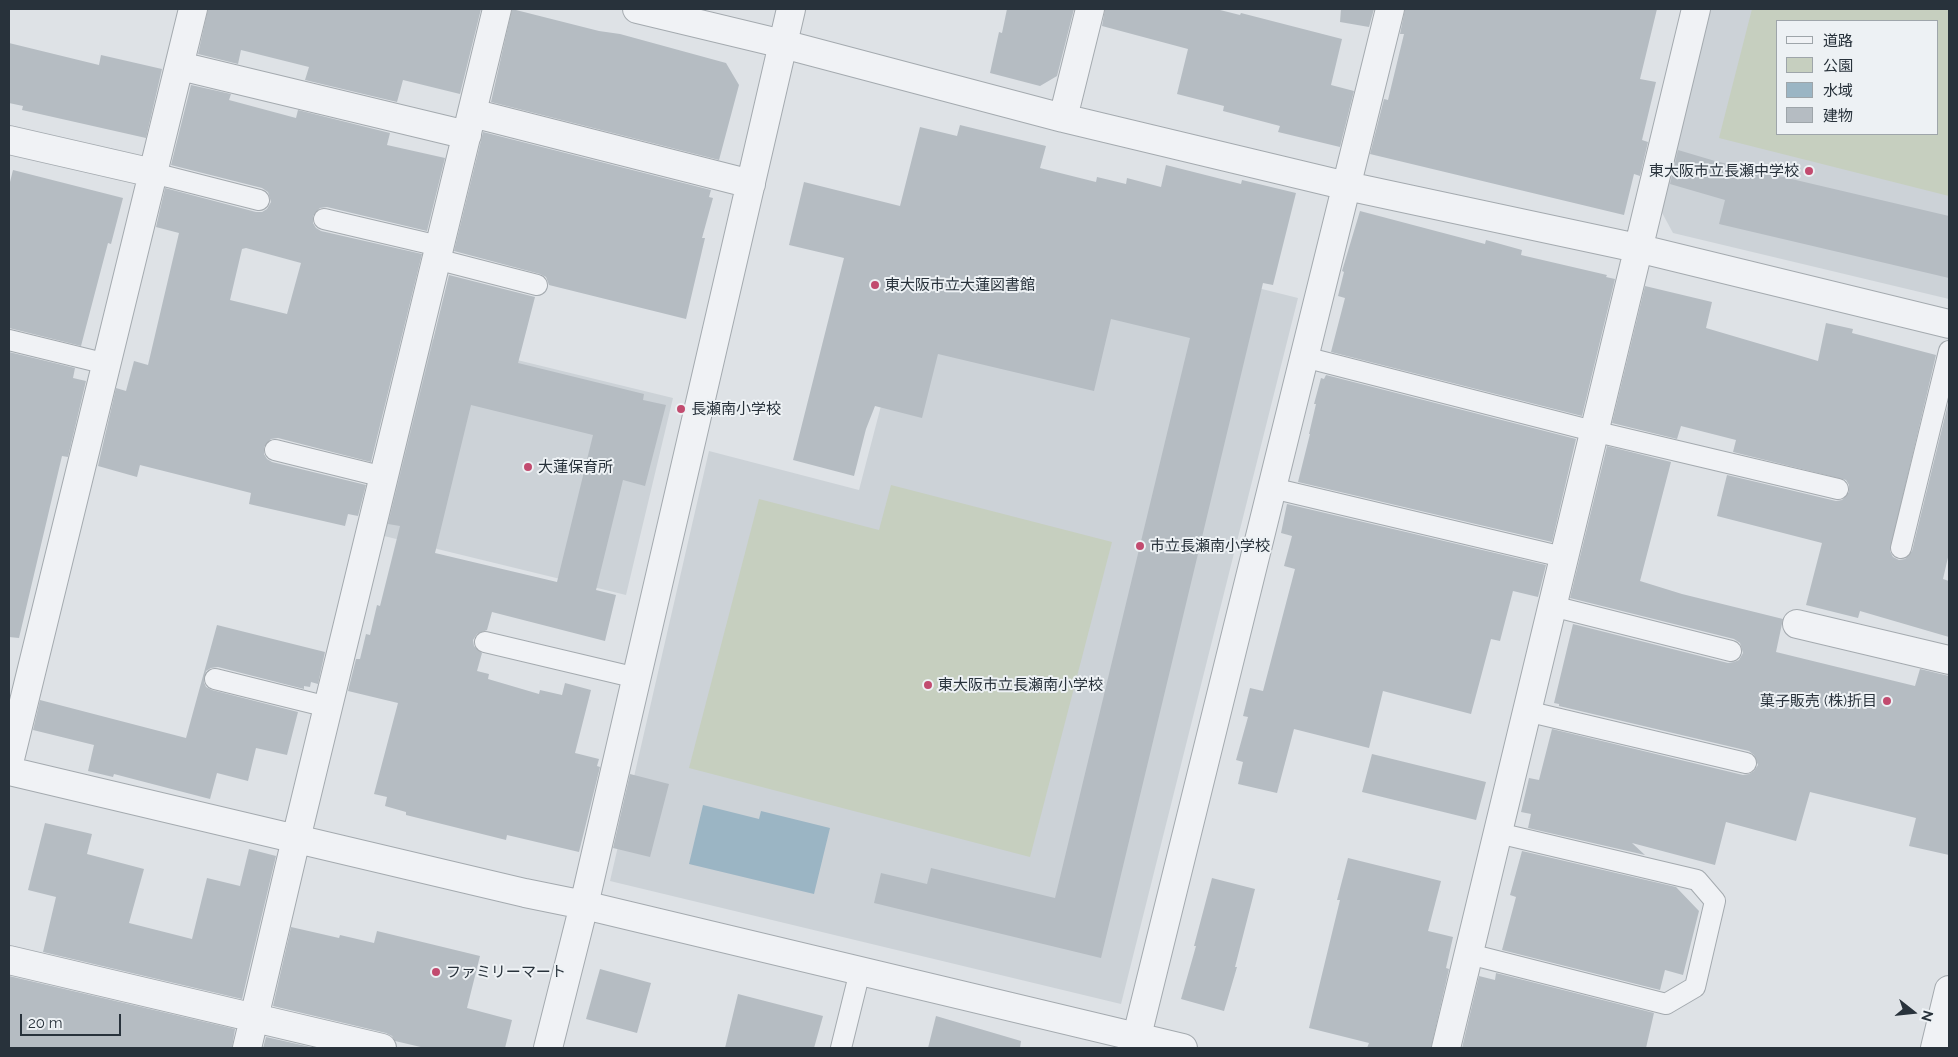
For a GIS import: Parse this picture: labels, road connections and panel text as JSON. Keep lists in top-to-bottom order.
{
  "places": [
    "東大阪市立長瀬中学校",
    "東大阪市立大蓮図書館",
    "長瀬南小学校",
    "大蓮保育所",
    "市立長瀬南小学校",
    "東大阪市立長瀬南小学校",
    "菓子販売 (株)折目",
    "ファミリーマート"
  ],
  "legend": [
    "道路",
    "公園",
    "水域",
    "建物"
  ],
  "scale_bar": "20 m",
  "north": "right"
}
